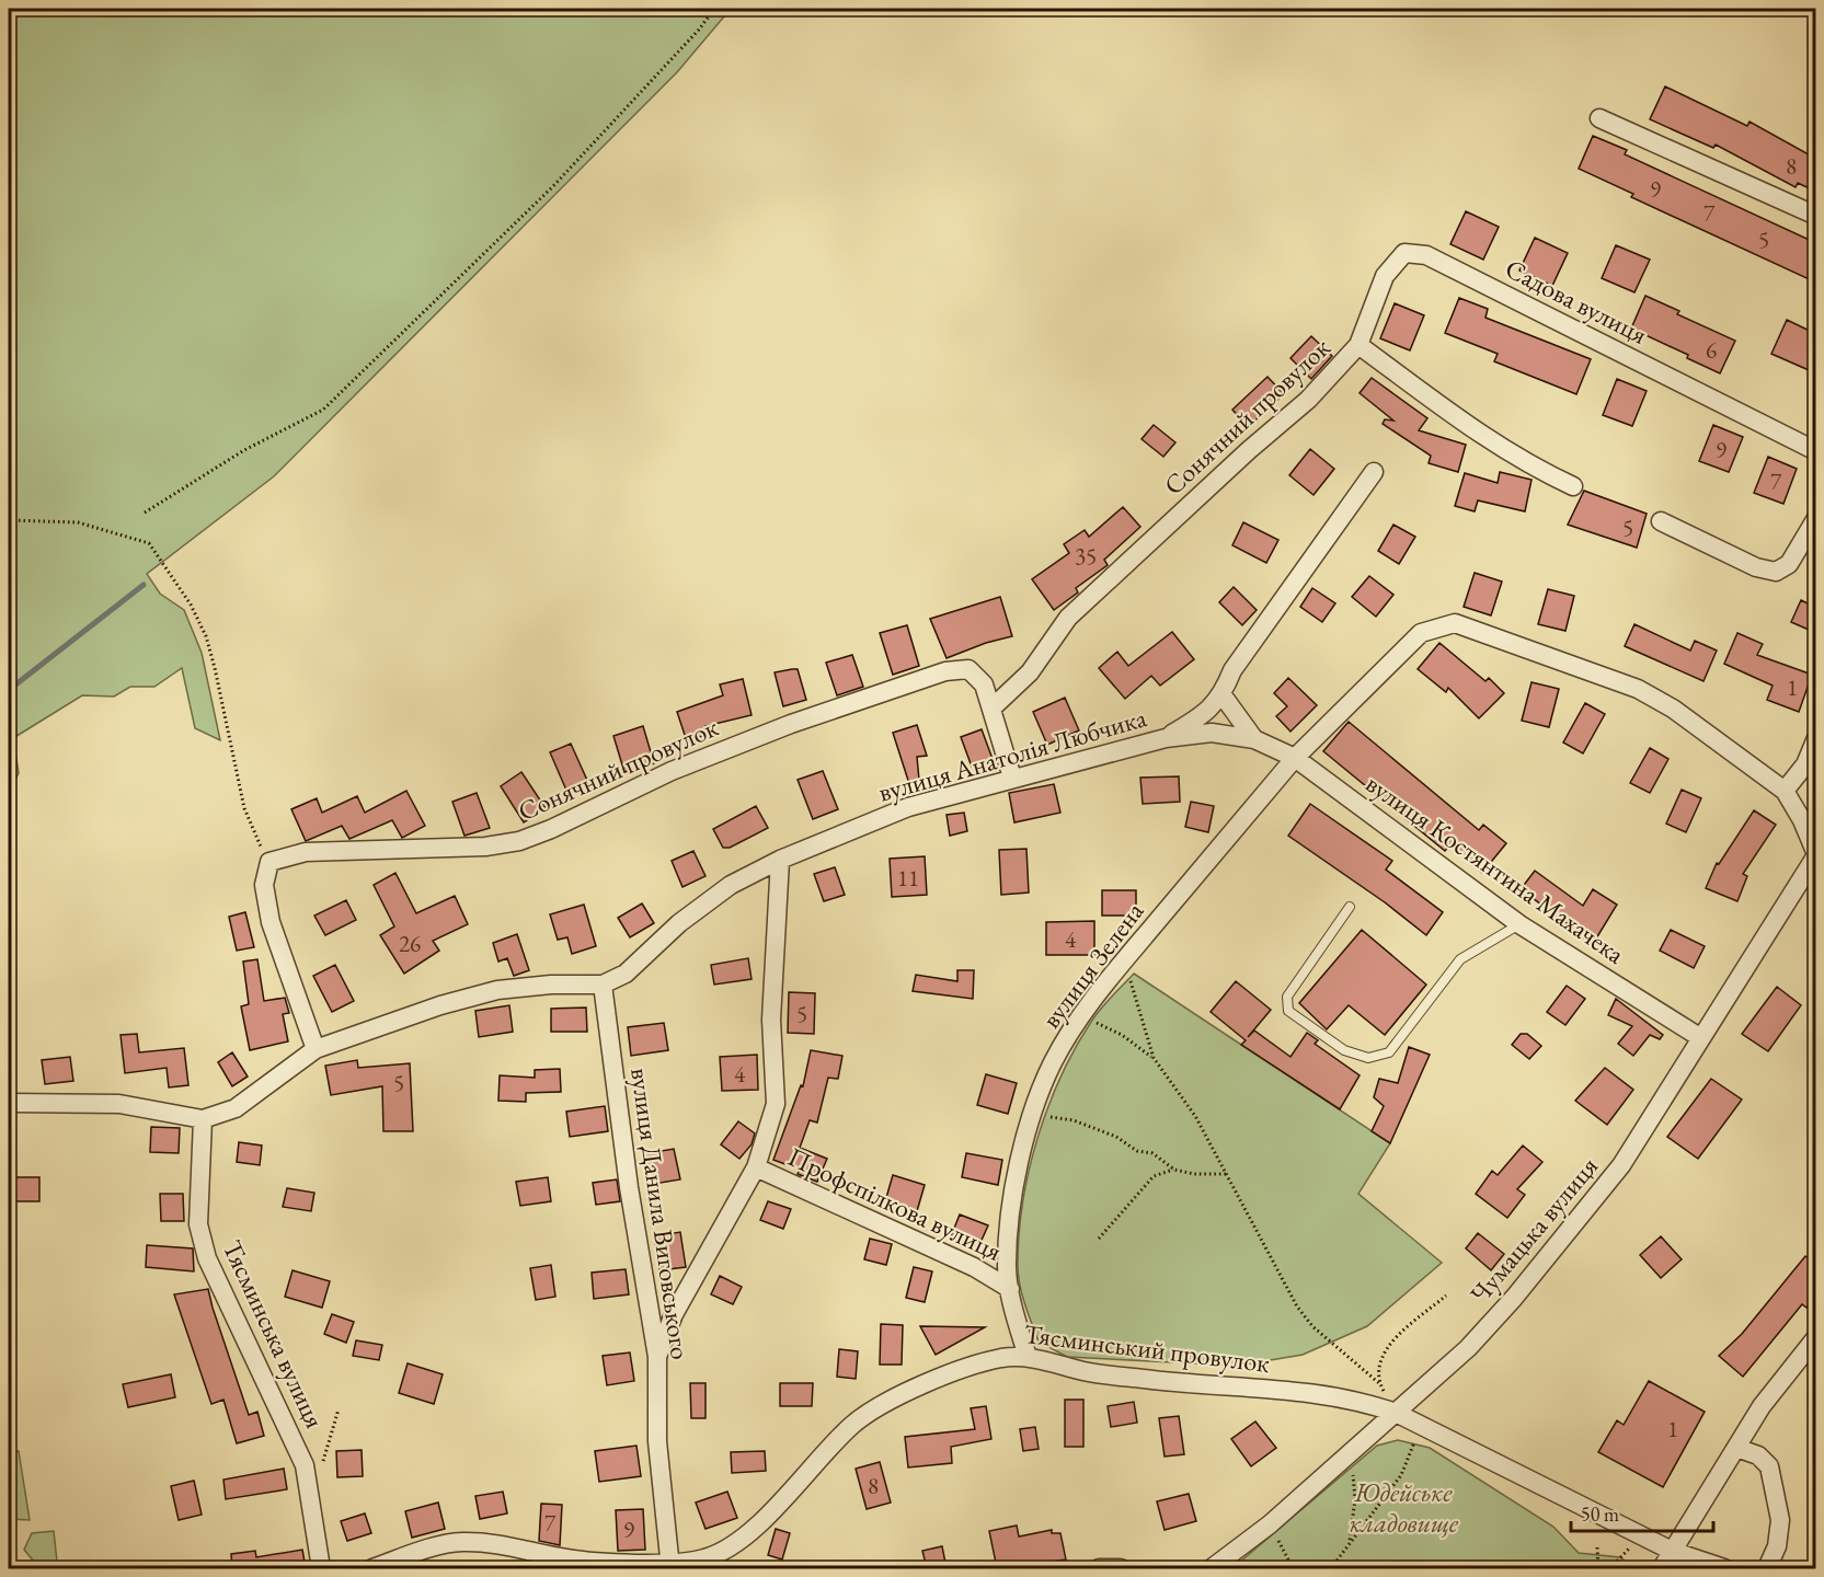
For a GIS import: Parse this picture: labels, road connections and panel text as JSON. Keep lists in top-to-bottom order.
{
  "streets": {
    "street": [
      "Садова вулиця",
      "Сонячний провулок",
      "вулиця Анатолія Любчика",
      "вулиця Костянтина Махачека",
      "вулиця Зелена",
      "Профспілкова вулиця",
      "вулиця Данила Виговського",
      "Чумацька вулиця",
      "Тясминська вулиця",
      "Тясминський провулок"
    ]
  },
  "crossings": [
    ["Садова вулиця", "Сонячний провулок"],
    ["Сонячний провулок", "вулиця Анатолія Любчика"],
    ["вулиця Анатолія Любчика", "вулиця Костянтина Махачека"],
    ["вулиця Анатолія Любчика", "вулиця Зелена"],
    ["вулиця Анатолія Любчика", "вулиця Данила Виговського"],
    ["вулиця Анатолія Любчика", "Тясминська вулиця"],
    ["вулиця Костянтина Махачека", "вулиця Зелена"],
    ["вулиця Костянтина Махачека", "Чумацька вулиця"],
    ["вулиця Зелена", "Профспілкова вулиця"],
    ["вулиця Зелена", "Тясминський провулок"],
    ["вулиця Данила Виговського", "Тясминський провулок"],
    ["Чумацька вулиця", "Тясминський провулок"]
  ],
  "parks": ["Юдейське кладовище"],
  "house_numbers": [
    "8",
    "9",
    "7",
    "5",
    "6",
    "9",
    "7",
    "5",
    "35",
    "1",
    "11",
    "4",
    "26",
    "5",
    "4",
    "5",
    "1",
    "8",
    "7",
    "9"
  ],
  "scale_bar": "50 m"
}
